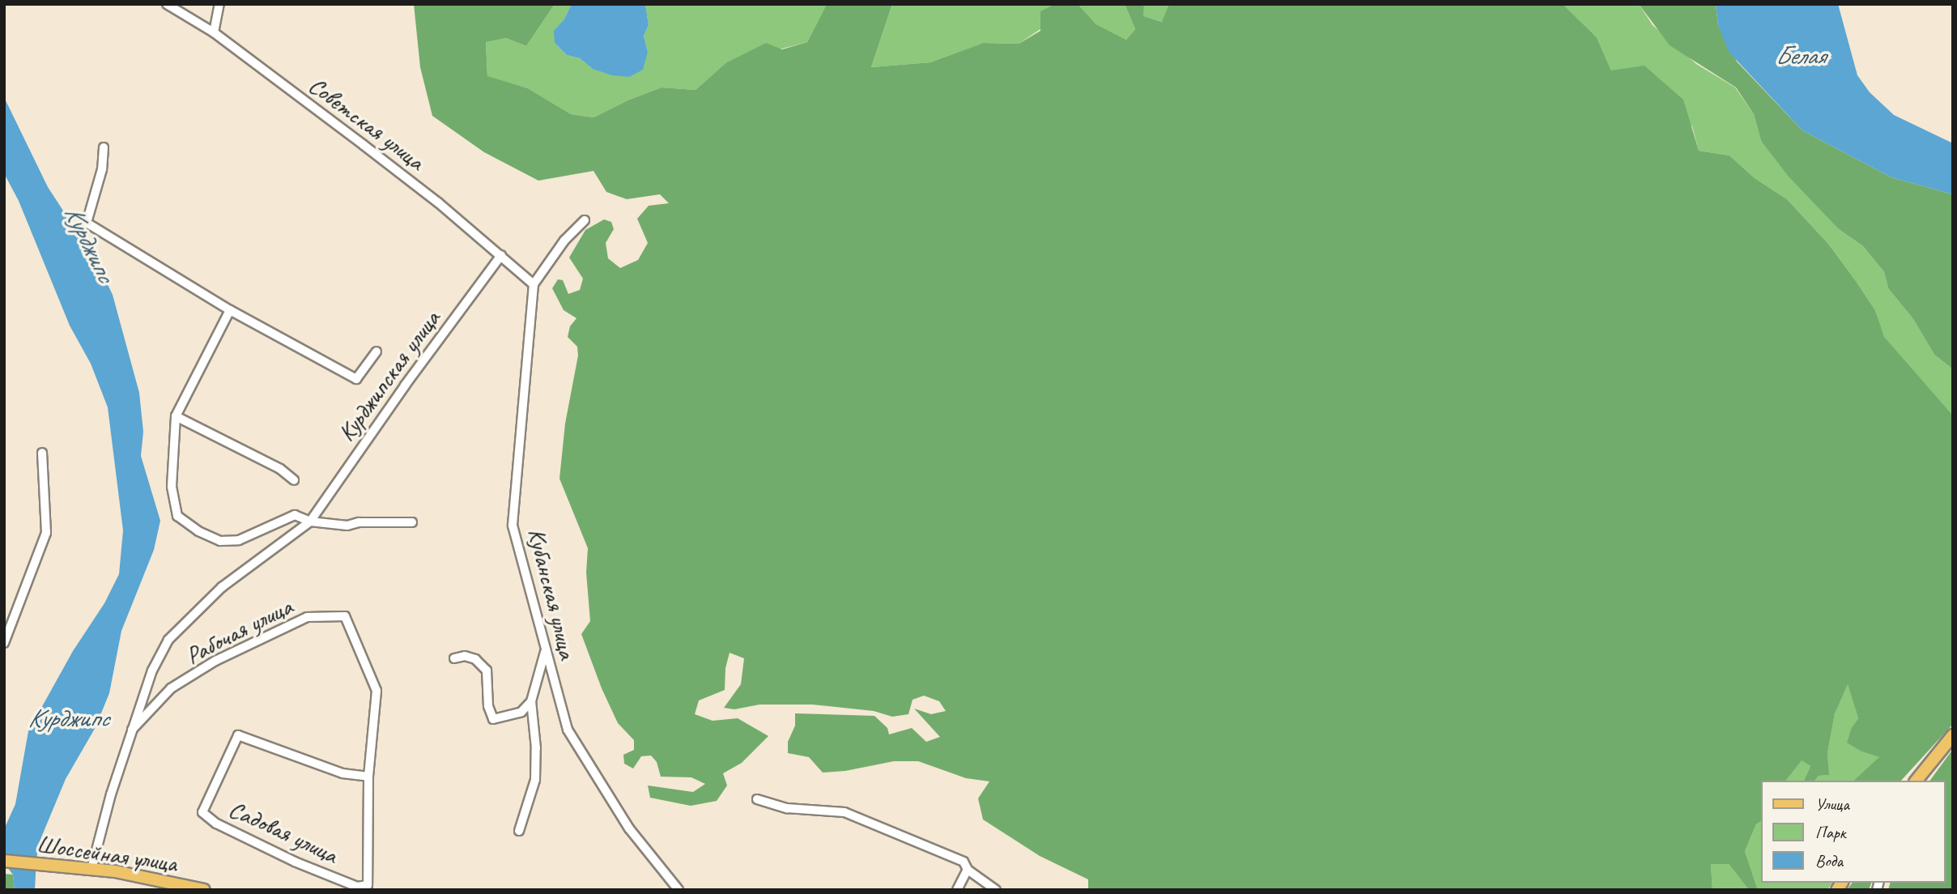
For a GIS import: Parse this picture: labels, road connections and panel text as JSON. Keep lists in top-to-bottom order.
{
  "streets": {
    "main road": ["Шоссейная улица"],
    "street": [
      "Советская улица",
      "Курджипская улица",
      "Кубанская улица",
      "Рабочая улица",
      "Садовая улица"
    ]
  },
  "crossings": [
    ["Советская улица", "Курджипская улица"],
    ["Советская улица", "Кубанская улица"],
    ["Курджипская улица", "Рабочая улица"],
    ["Курджипская улица", "Шоссейная улица"],
    ["Рабочая улица", "Садовая улица"]
  ],
  "water": ["Белая", "Курджипс"],
  "legend": ["Улица", "Парк", "Вода"]
}
